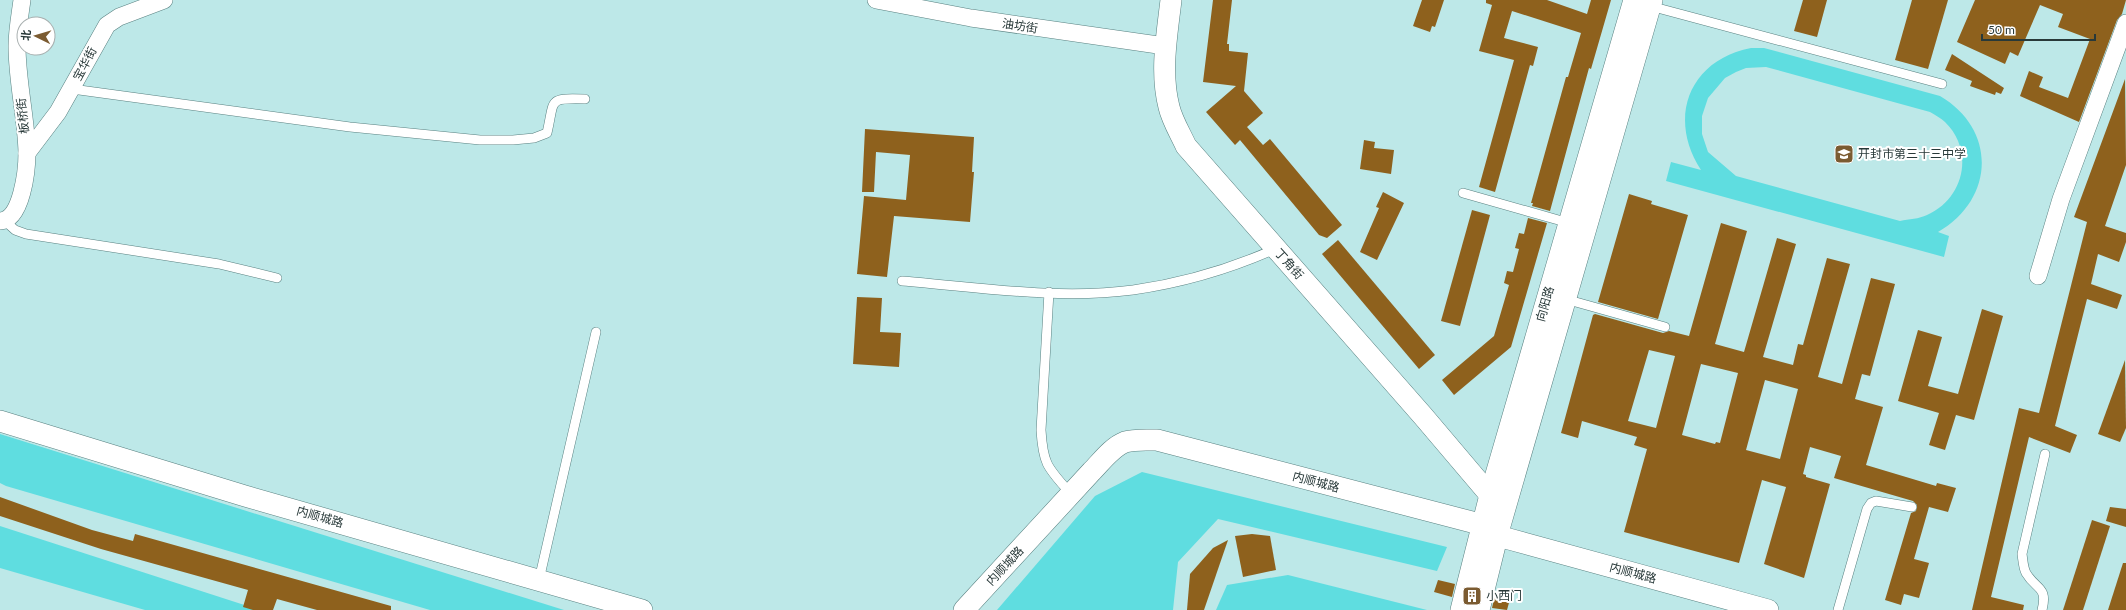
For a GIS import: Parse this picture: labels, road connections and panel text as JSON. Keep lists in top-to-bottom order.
{
  "streets": {
    "street": [
      "油坊街",
      "宝华街",
      "板桥街",
      "丁角街",
      "向阳路",
      "内顺城路"
    ]
  },
  "crossings": [
    ["油坊街", "丁角街"],
    ["宝华街", "板桥街"],
    ["丁角街", "向阳路"],
    ["向阳路", "内顺城路"]
  ],
  "places": {
    "school or university": ["开封市第三十三中学"],
    "building": ["小西门"]
  },
  "scale_bar": "50 m",
  "north": "left"
}
